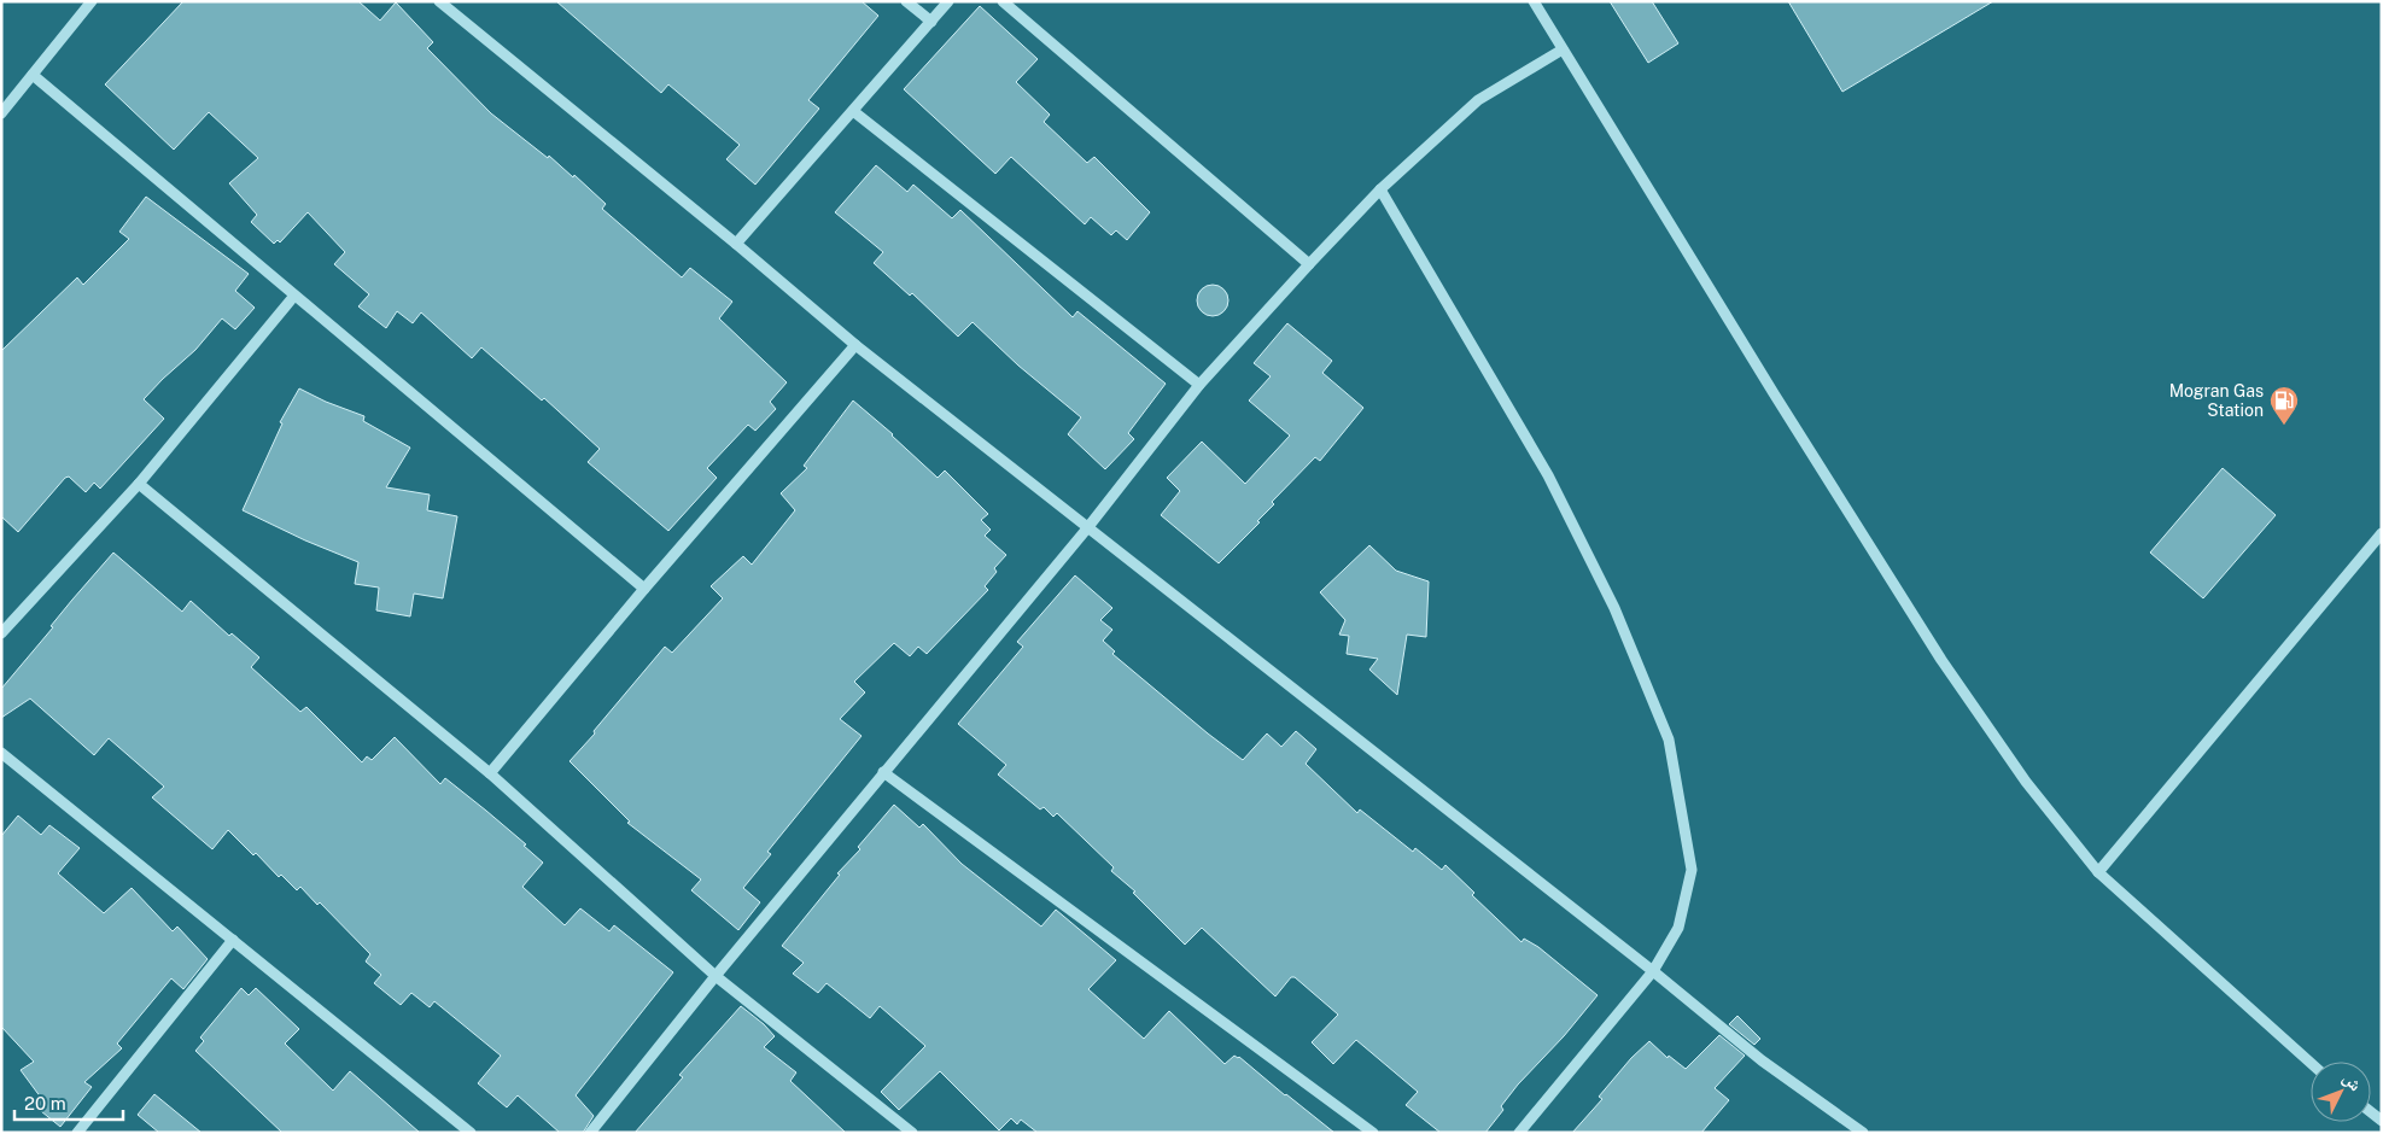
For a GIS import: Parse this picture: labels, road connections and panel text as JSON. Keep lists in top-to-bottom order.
{
  "places": {
    "fuel station": ["Mogran Gas Station"]
  },
  "scale_bar": "20 m",
  "north": "top right"
}
